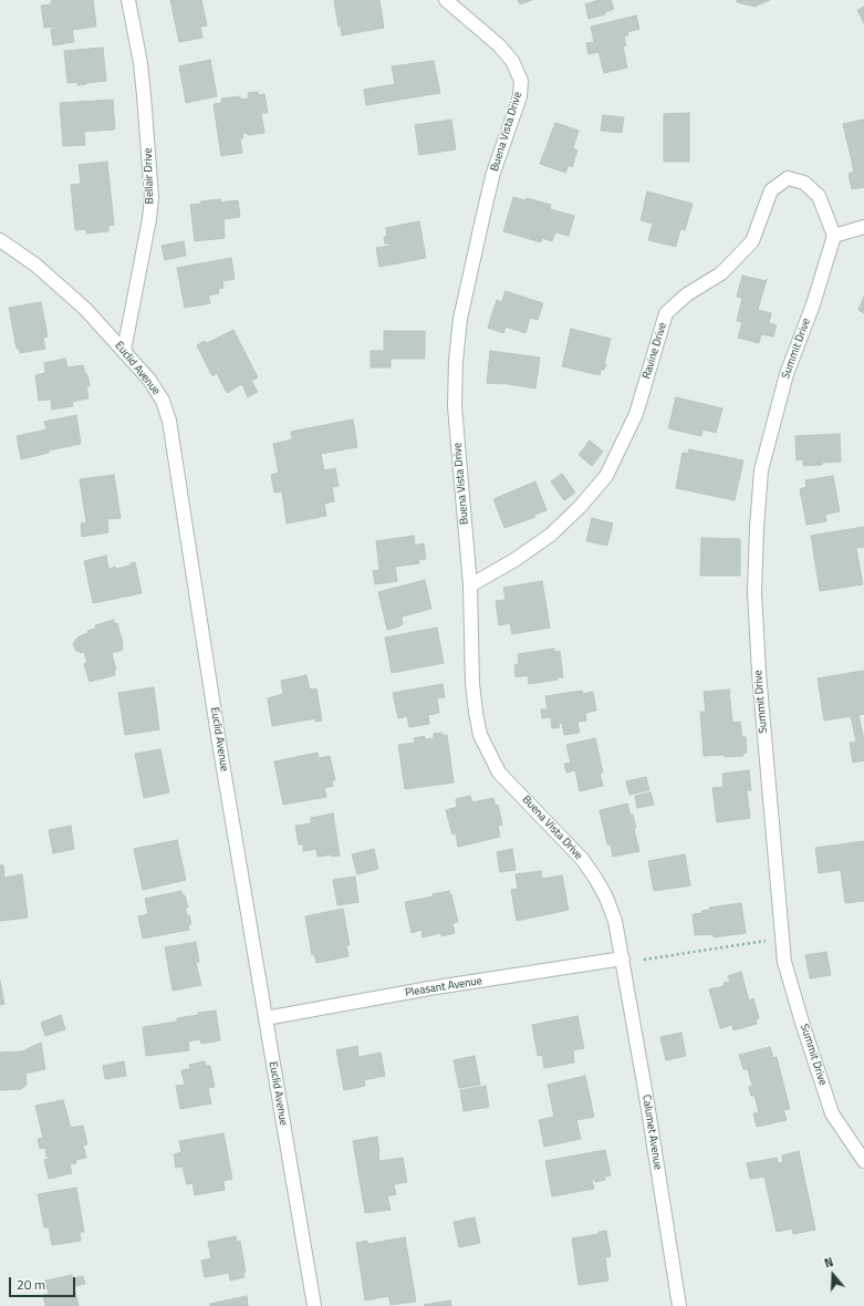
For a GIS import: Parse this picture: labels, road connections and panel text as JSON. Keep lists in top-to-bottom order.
{
  "streets": {
    "street": [
      "Buena Vista Drive",
      "Bellair Drive",
      "Summit Drive",
      "Ravine Drive",
      "Euclid Avenue",
      "Pleasant Avenue",
      "Calumet Avenue"
    ]
  },
  "crossings": [
    ["Buena Vista Drive", "Ravine Drive"],
    ["Buena Vista Drive", "Pleasant Avenue"],
    ["Buena Vista Drive", "Calumet Avenue"],
    ["Bellair Drive", "Euclid Avenue"],
    ["Summit Drive", "Ravine Drive"],
    ["Euclid Avenue", "Pleasant Avenue"],
    ["Pleasant Avenue", "Calumet Avenue"]
  ],
  "scale_bar": "20 m",
  "north": "top"
}
